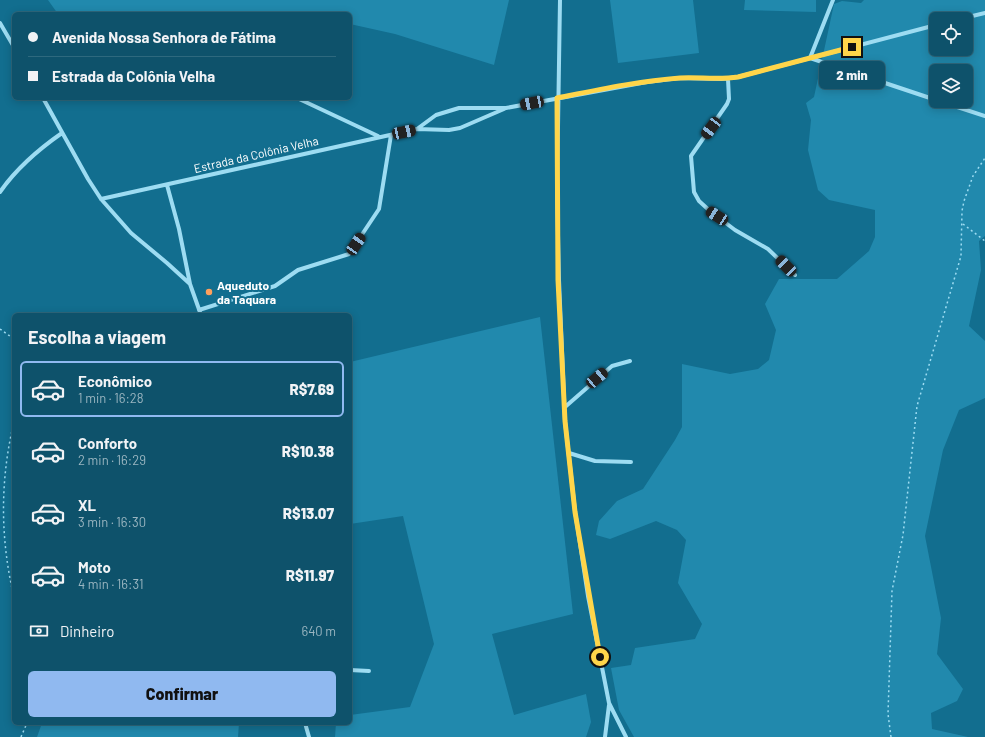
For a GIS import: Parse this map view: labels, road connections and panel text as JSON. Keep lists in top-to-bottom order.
{
  "streets": {
    "street": ["Estrada da Colônia Velha"]
  },
  "places": ["Aqueduto da Taquara"],
  "page": {
    "banner": ["Avenida Nossa Senhora de Fátima", "Estrada da Colônia Velha"],
    "bubble": "2 min",
    "heading": "Escolha a viagem",
    "list": [
      {
        "name": "Econômico",
        "note": "1 min · 16:28",
        "value": "R$7.69"
      },
      {
        "name": "Conforto",
        "note": "2 min · 16:29",
        "value": "R$10.38"
      },
      {
        "name": "XL",
        "note": "3 min · 16:30",
        "value": "R$13.07"
      },
      {
        "name": "Moto",
        "note": "4 min · 16:31",
        "value": "R$11.97"
      }
    ],
    "pay": ["Dinheiro", "640 m"],
    "buttons": "Confirmar"
  }
}
